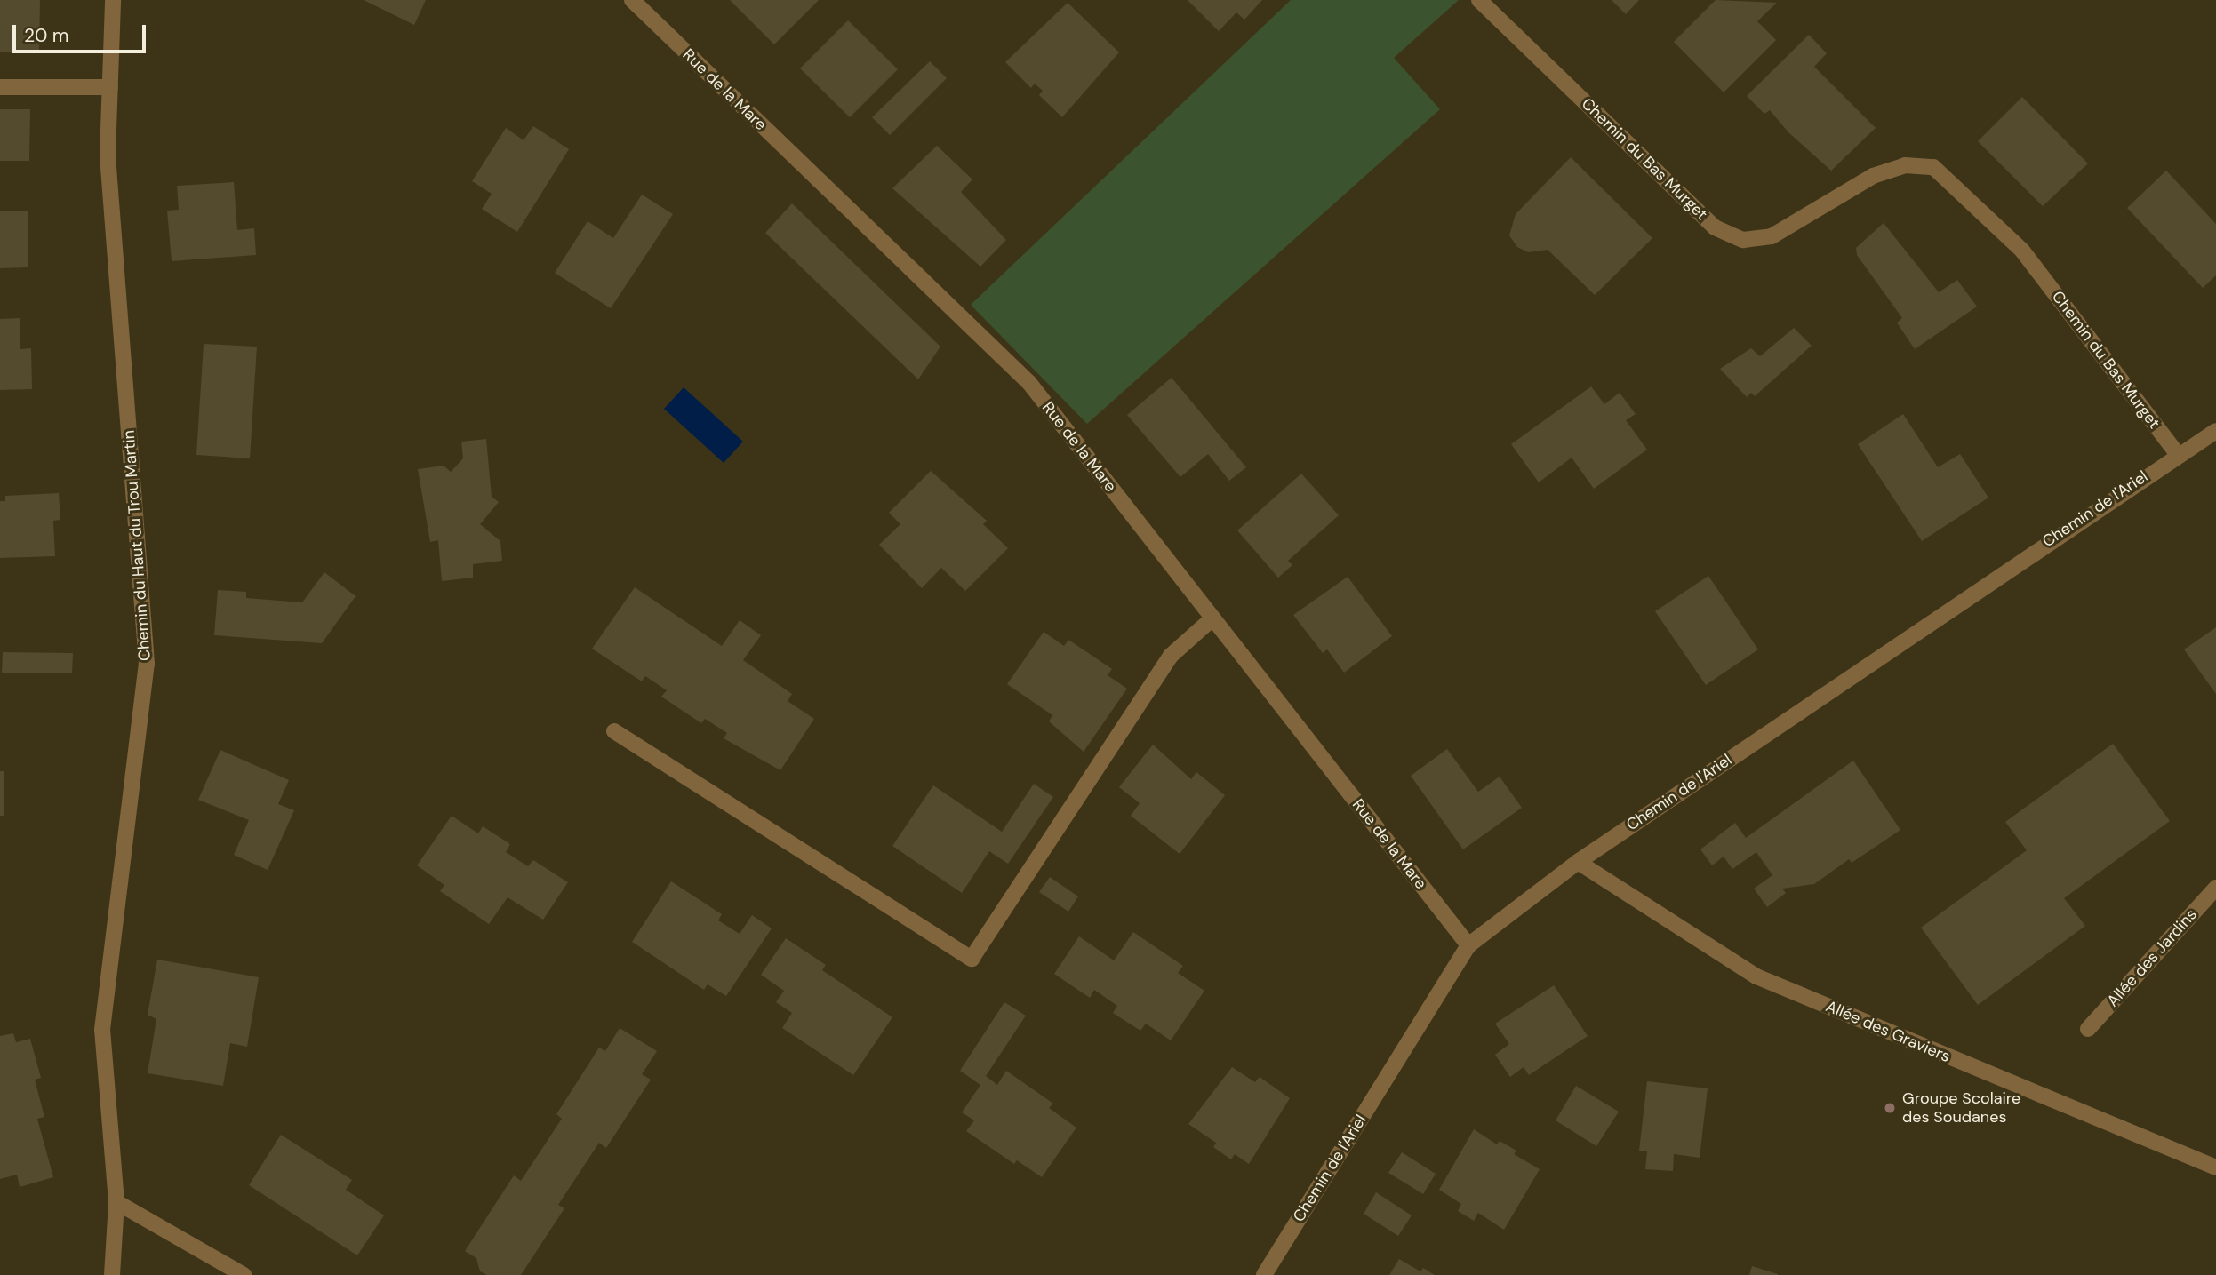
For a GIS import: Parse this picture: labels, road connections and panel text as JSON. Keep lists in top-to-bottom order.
{
  "streets": {
    "street": [
      "Rue de la Mare",
      "Chemin du Bas Murget",
      "Chemin de l'Ariel",
      "Chemin du Haut du Trou Martin",
      "Allée des Jardins",
      "Allée des Graviers"
    ]
  },
  "crossings": [
    ["Rue de la Mare", "Chemin de l'Ariel"],
    ["Chemin du Bas Murget", "Chemin de l'Ariel"],
    ["Chemin de l'Ariel", "Allée des Graviers"]
  ],
  "places": ["Groupe Scolaire des Soudanes"],
  "scale_bar": "20 m"
}
